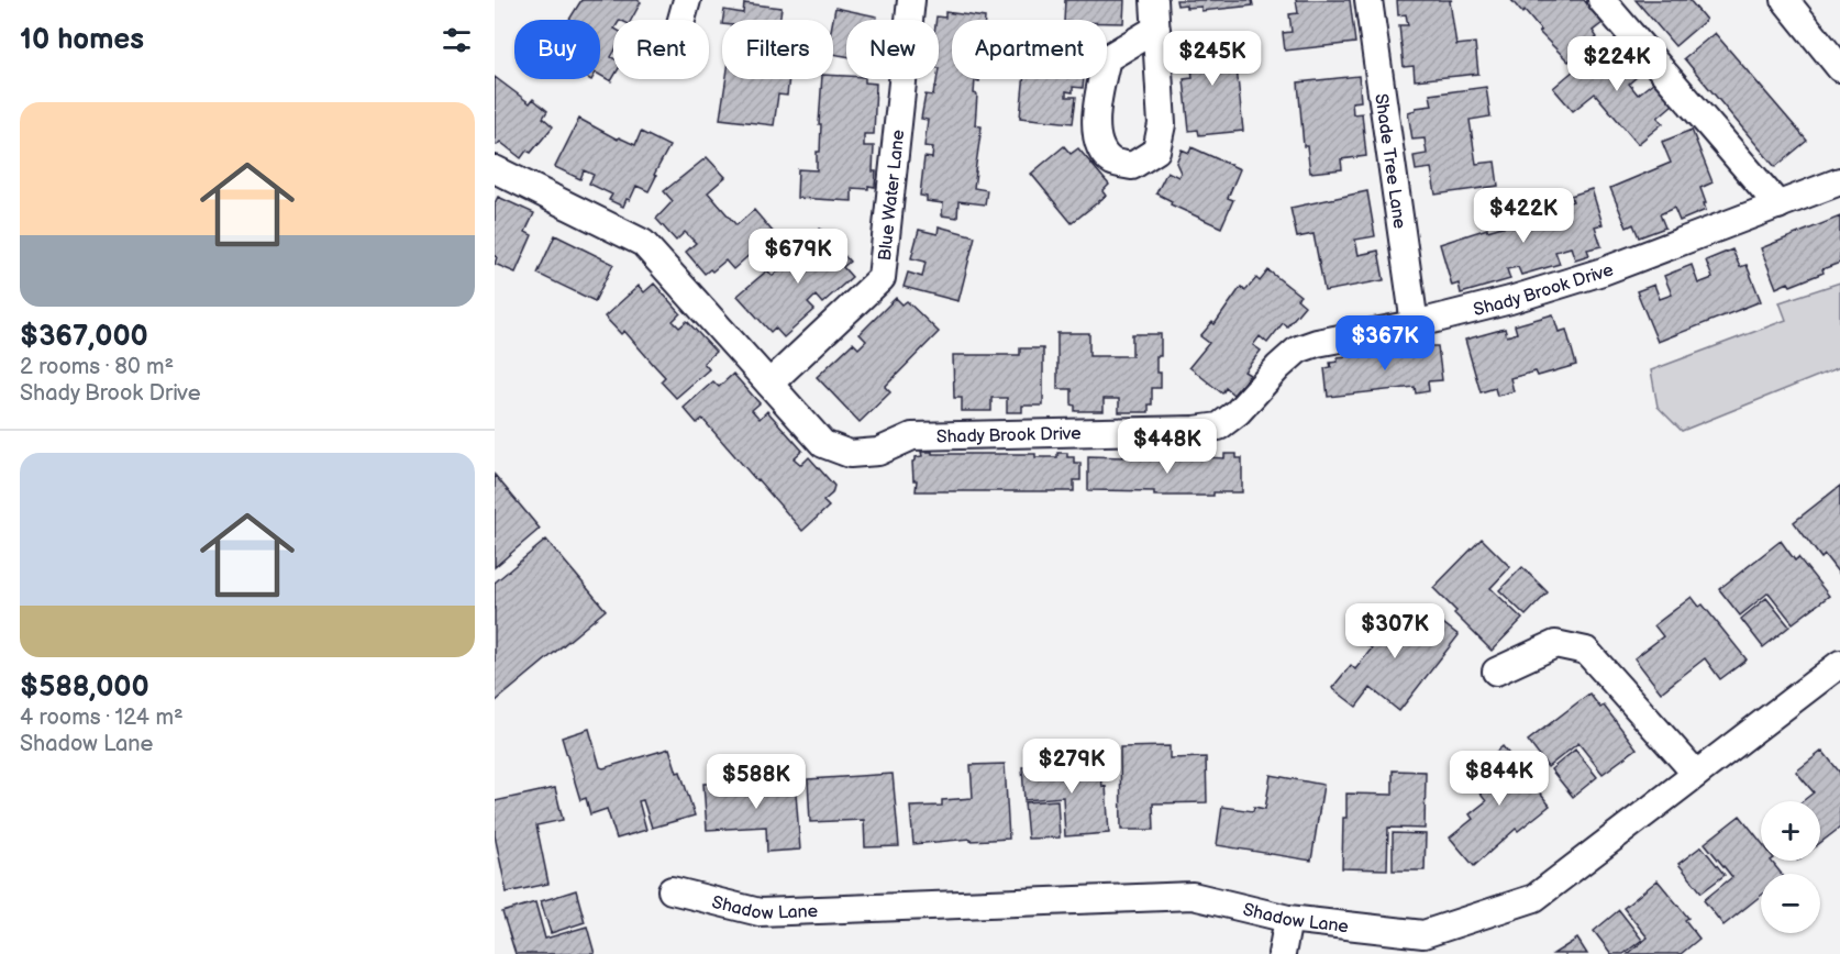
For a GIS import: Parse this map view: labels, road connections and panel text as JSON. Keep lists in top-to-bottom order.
{
  "streets": {
    "street": [
      "Shade Tree Lane",
      "Blue Water Lane",
      "Shady Brook Drive",
      "Shadow Lane"
    ]
  },
  "crossings": [
    ["Shade Tree Lane", "Shady Brook Drive"],
    ["Blue Water Lane", "Shady Brook Drive"]
  ],
  "page": {
    "heading": "10 homes",
    "chip": [
      "Buy",
      "Rent",
      "Filters",
      "New",
      "Apartment"
    ],
    "price": [
      "$245K",
      "$224K",
      "$422K",
      "$679K",
      "$367K",
      "$448K",
      "$307K",
      "$279K",
      "$844K",
      "$588K"
    ],
    "list": [
      {
        "name": "$367,000",
        "note": "2 rooms · 80 m² · Shady Brook Drive"
      },
      {
        "name": "$588,000",
        "note": "4 rooms · 124 m² · Shadow Lane"
      }
    ],
    "map_buttons": ["+", "−"]
  }
}
